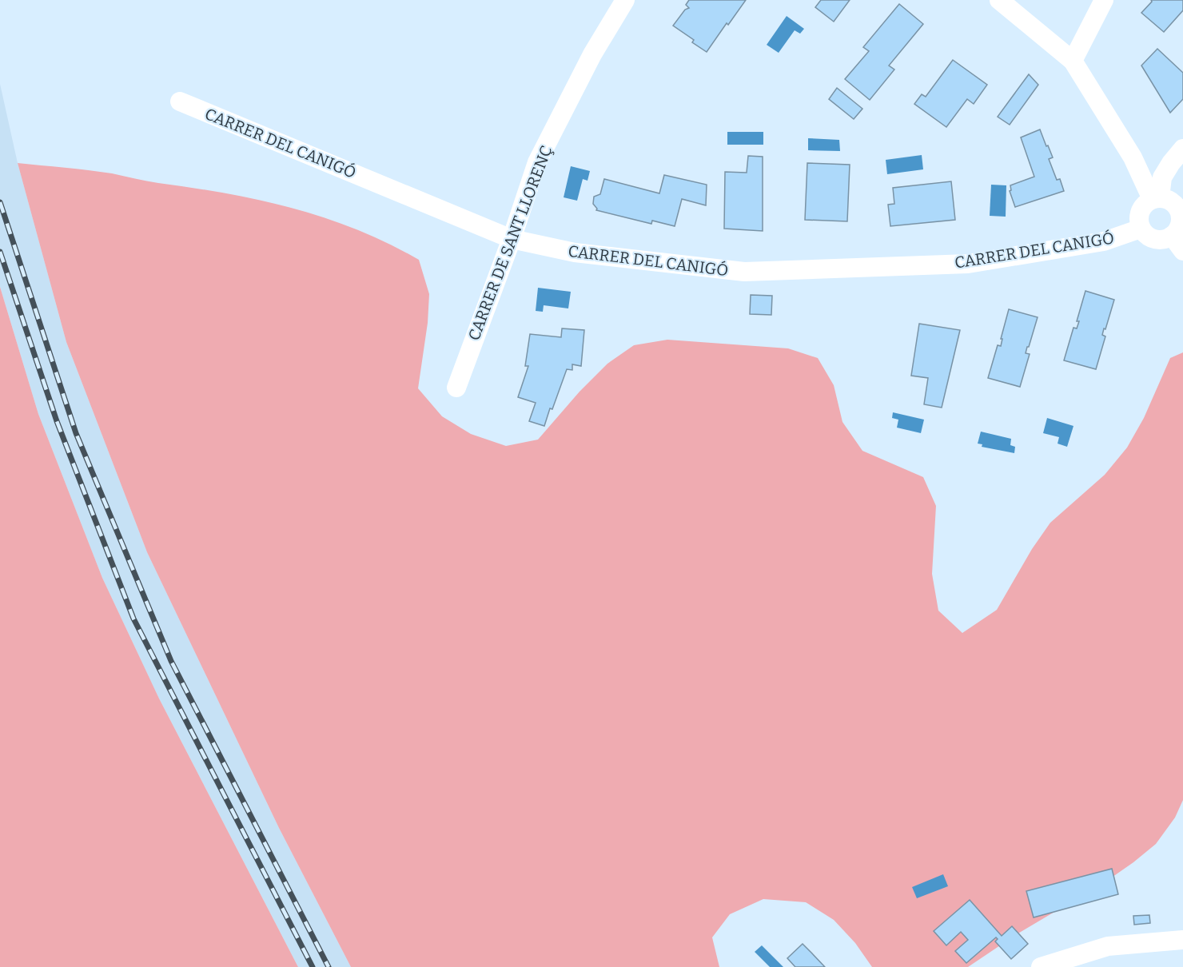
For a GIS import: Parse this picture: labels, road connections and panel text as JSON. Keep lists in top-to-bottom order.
{
  "streets": {
    "street": ["CARRER DEL CANIGÓ", "CARRER DE SANT LLORENÇ"]
  },
  "crossings": [
    ["CARRER DEL CANIGÓ", "CARRER DE SANT LLORENÇ"]
  ]
}
